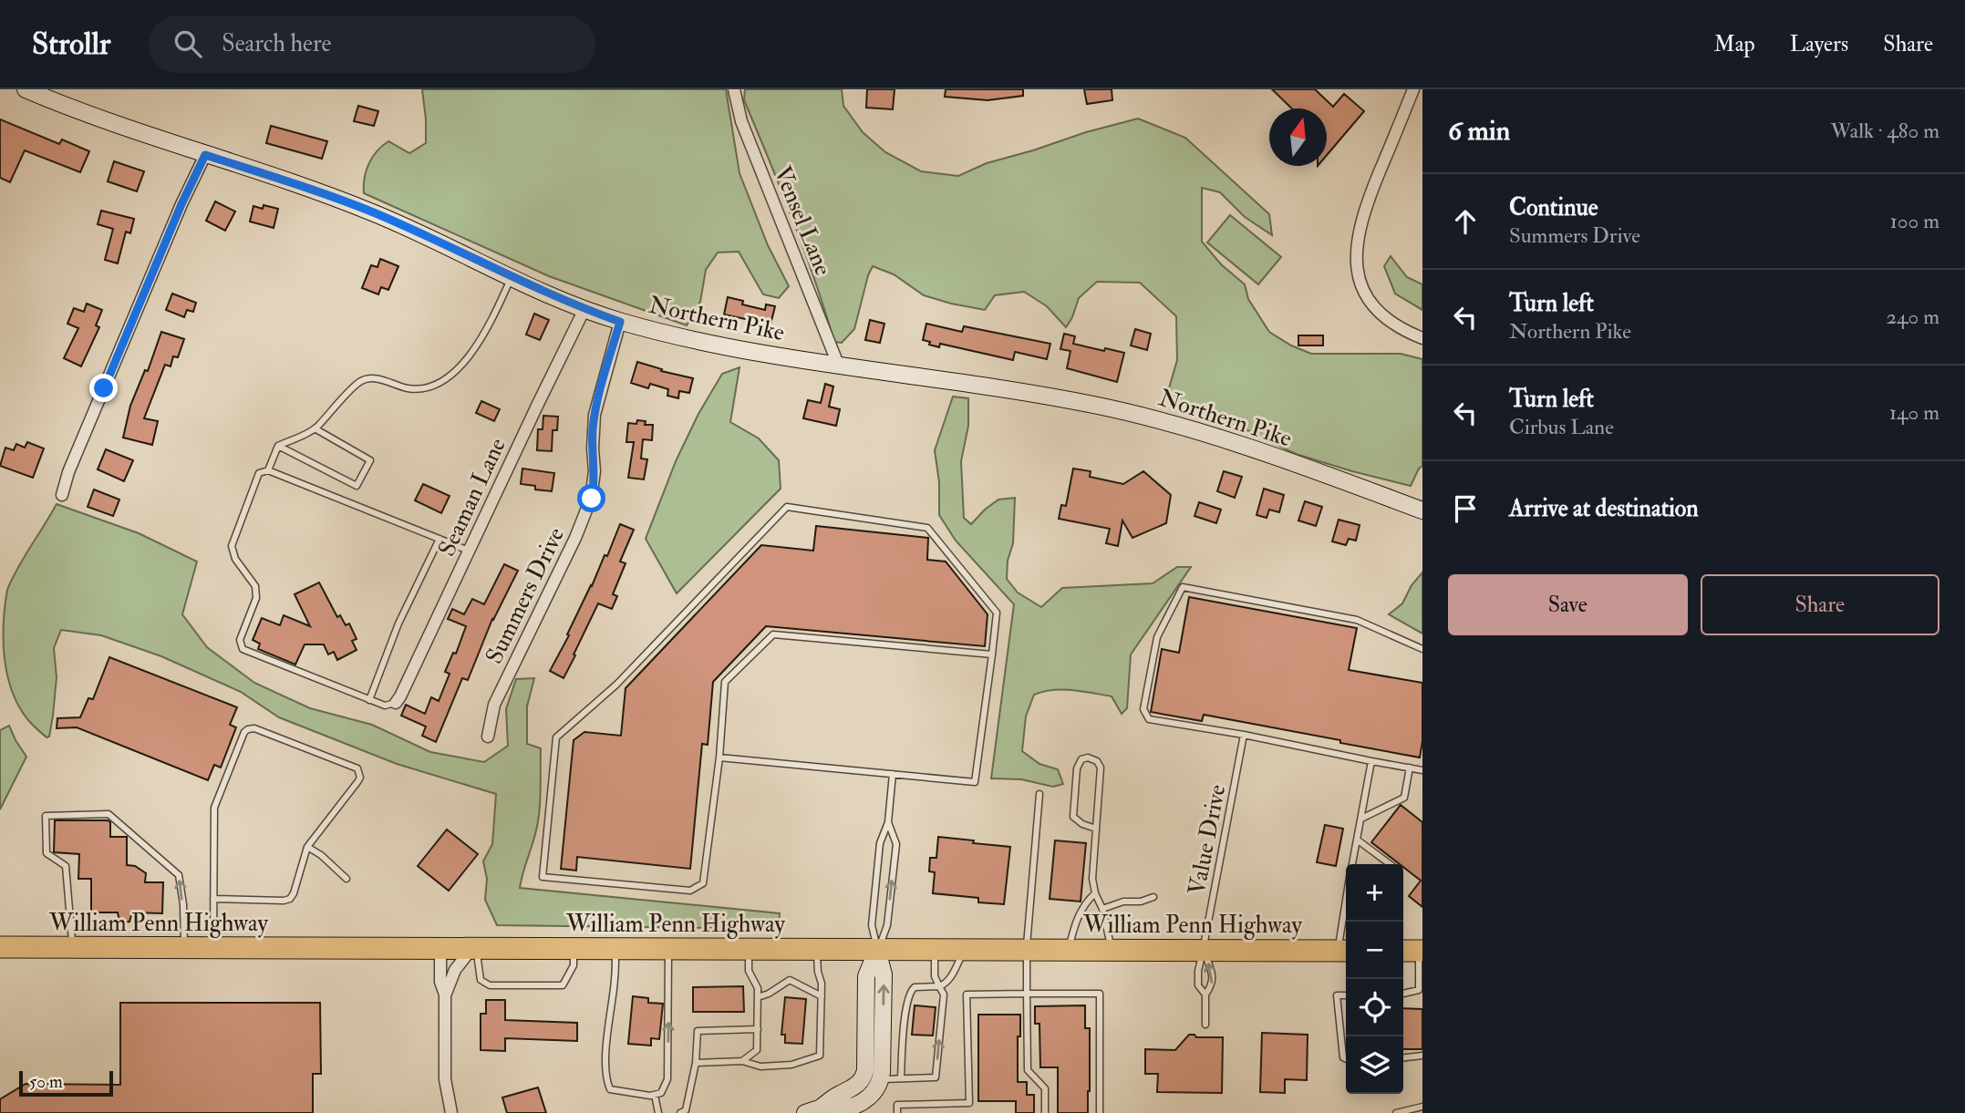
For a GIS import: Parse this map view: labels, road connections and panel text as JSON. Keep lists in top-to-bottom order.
{
  "streets": {
    "highway": ["William Penn Highway"],
    "street": [
      "Vensel Lane",
      "Northern Pike",
      "Seaman Lane",
      "Summers Drive"
    ],
    "lane": ["Value Drive"]
  },
  "crossings": [
    ["Vensel Lane", "Northern Pike"],
    ["Northern Pike", "Seaman Lane"],
    ["Northern Pike", "Summers Drive"],
    ["Value Drive", "William Penn Highway"]
  ],
  "scale_bar": "50 m",
  "north": "top",
  "page": {
    "header": "Strollr",
    "search": "Search here",
    "nav": ["Map", "Layers", "Share"],
    "heading": ["6 min", "Walk · 480 m"],
    "list": [
      ["Continue", "Summers Drive", "100 m"],
      ["Turn left", "Northern Pike", "240 m"],
      ["Turn left", "Cirbus Lane", "140 m"],
      "Arrive at destination"
    ],
    "buttons": ["Save", "Share"],
    "map_buttons": ["+", "−"],
    "scale": "50 m"
  }
}
